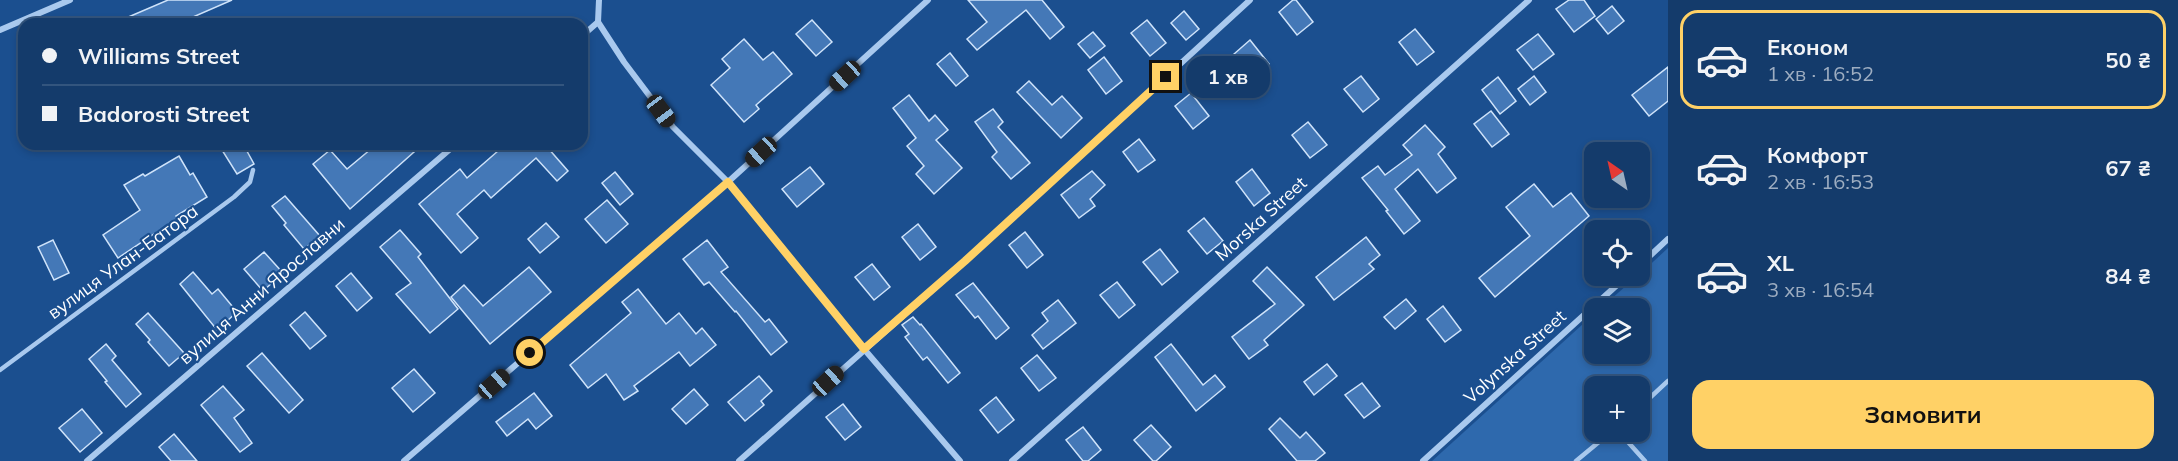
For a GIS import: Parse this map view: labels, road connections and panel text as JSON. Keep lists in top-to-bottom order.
{
  "streets": {
    "street": ["Morska Street", "вулиця Анни Ярославни", "Volynska Street"],
    "lane": ["вулиця Улан-Батора"]
  },
  "north": "top left",
  "page": {
    "list": [
      {
        "name": "Економ",
        "note": "1 хв · 16:52",
        "value": "50 ₴"
      },
      {
        "name": "Комфорт",
        "note": "2 хв · 16:53",
        "value": "67 ₴"
      },
      {
        "name": "XL",
        "note": "3 хв · 16:54",
        "value": "84 ₴"
      }
    ],
    "banner": ["Williams Street", "Badorosti Street"],
    "bubble": "1 хв",
    "map_buttons": "+",
    "buttons": "Замовити"
  }
}
